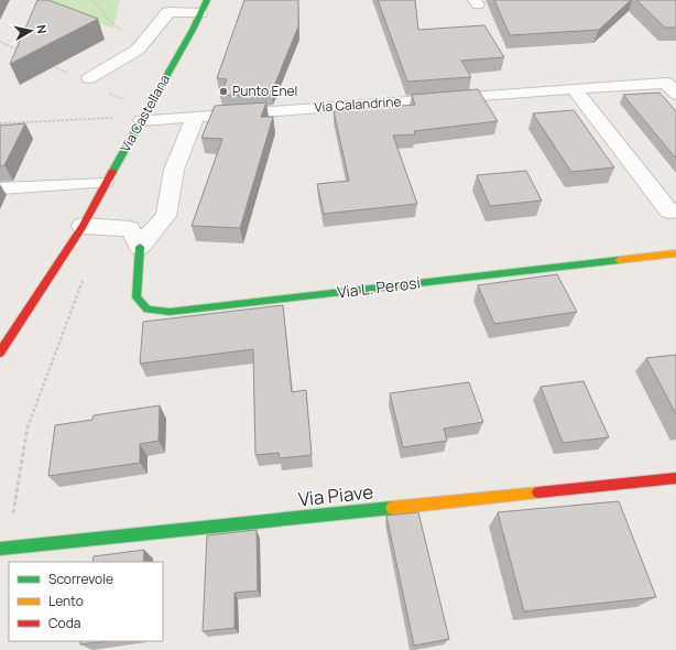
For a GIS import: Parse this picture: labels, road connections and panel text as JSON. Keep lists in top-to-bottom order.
{
  "streets": {
    "street": [
      "Via Calandrine",
      "Via Castellana",
      "Via L. Perosi",
      "Via Piave"
    ]
  },
  "crossings": [
    ["Via Calandrine", "Via Castellana"]
  ],
  "places": ["Punto Enel"],
  "legend": ["Scorrevole", "Lento", "Coda"],
  "north": "right"
}
